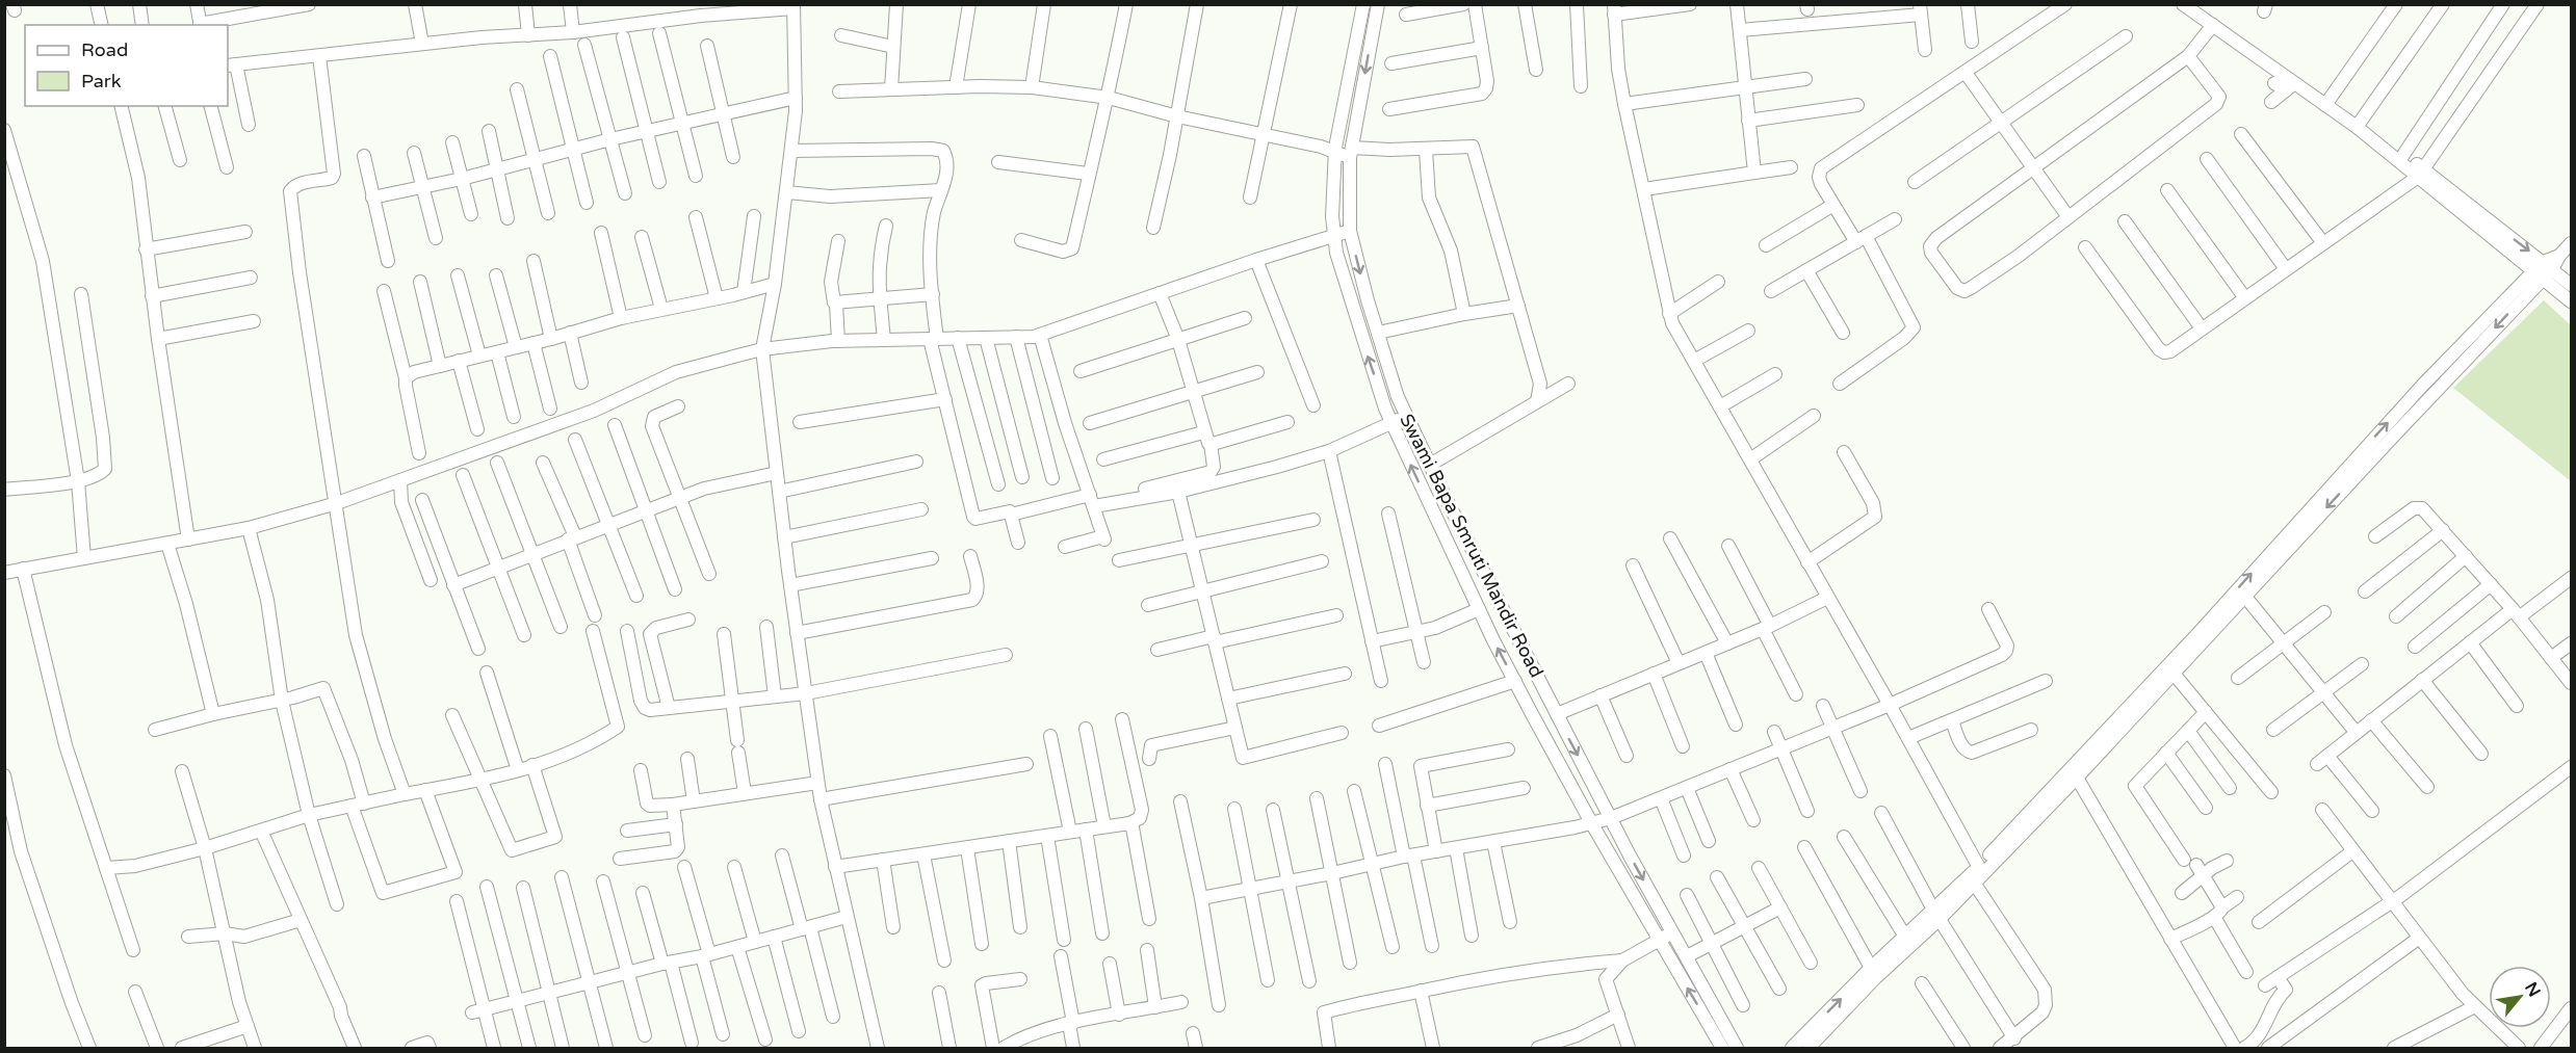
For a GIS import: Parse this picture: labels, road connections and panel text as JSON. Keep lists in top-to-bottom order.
{
  "streets": {
    "street": ["Swami Bapa Smruti Mandir Road"]
  },
  "legend": ["Road", "Park"],
  "north": "top right"
}
